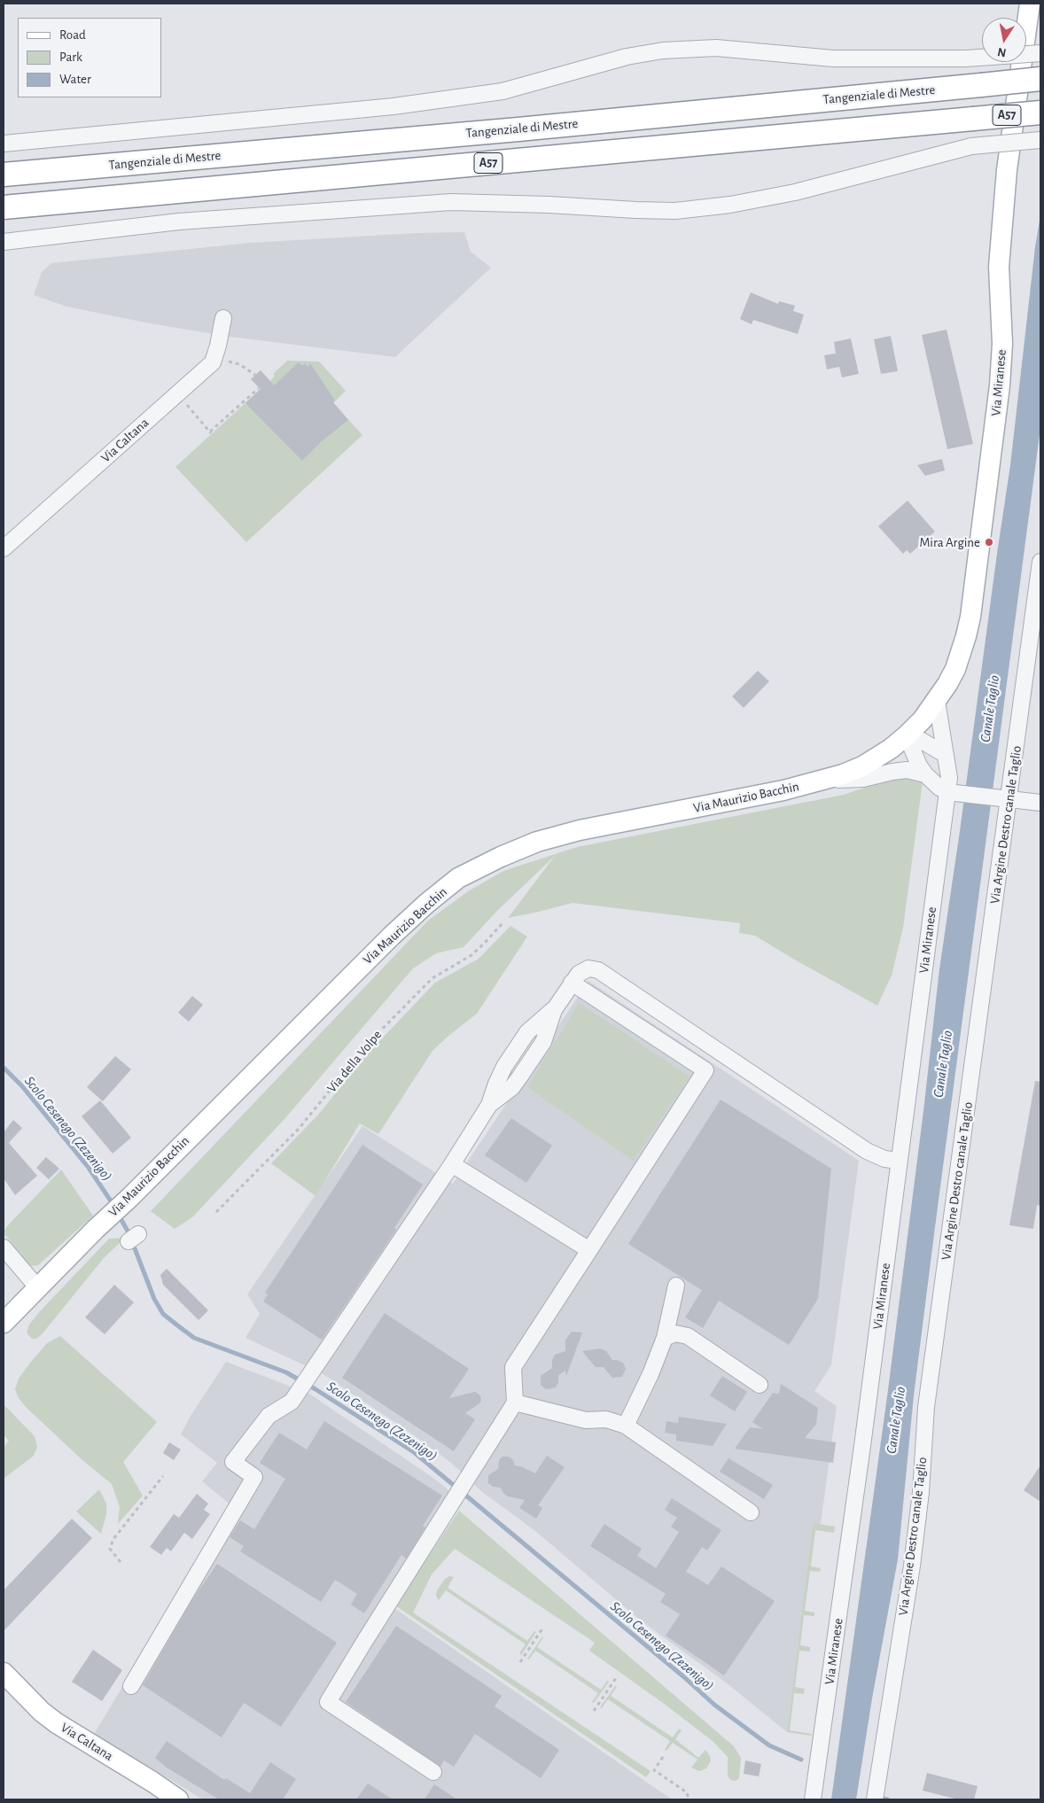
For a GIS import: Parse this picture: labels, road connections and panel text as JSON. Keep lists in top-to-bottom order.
{
  "streets": {
    "highway": ["Tangenziale di Mestre", "A57"],
    "main road": ["Via Miranese", "Via Caltana", "Via Maurizio Bacchin"],
    "street": ["Via Argine Destro canale Taglio"],
    "path": ["Via della Volpe"]
  },
  "crossings": [
    ["Via Miranese", "Via Maurizio Bacchin"]
  ],
  "water": ["Canale Taglio", "Scolo Cesenego (Zezenigo)"],
  "places": ["Mira Argine"],
  "legend": ["Road", "Park", "Water"],
  "north": "bottom"
}
